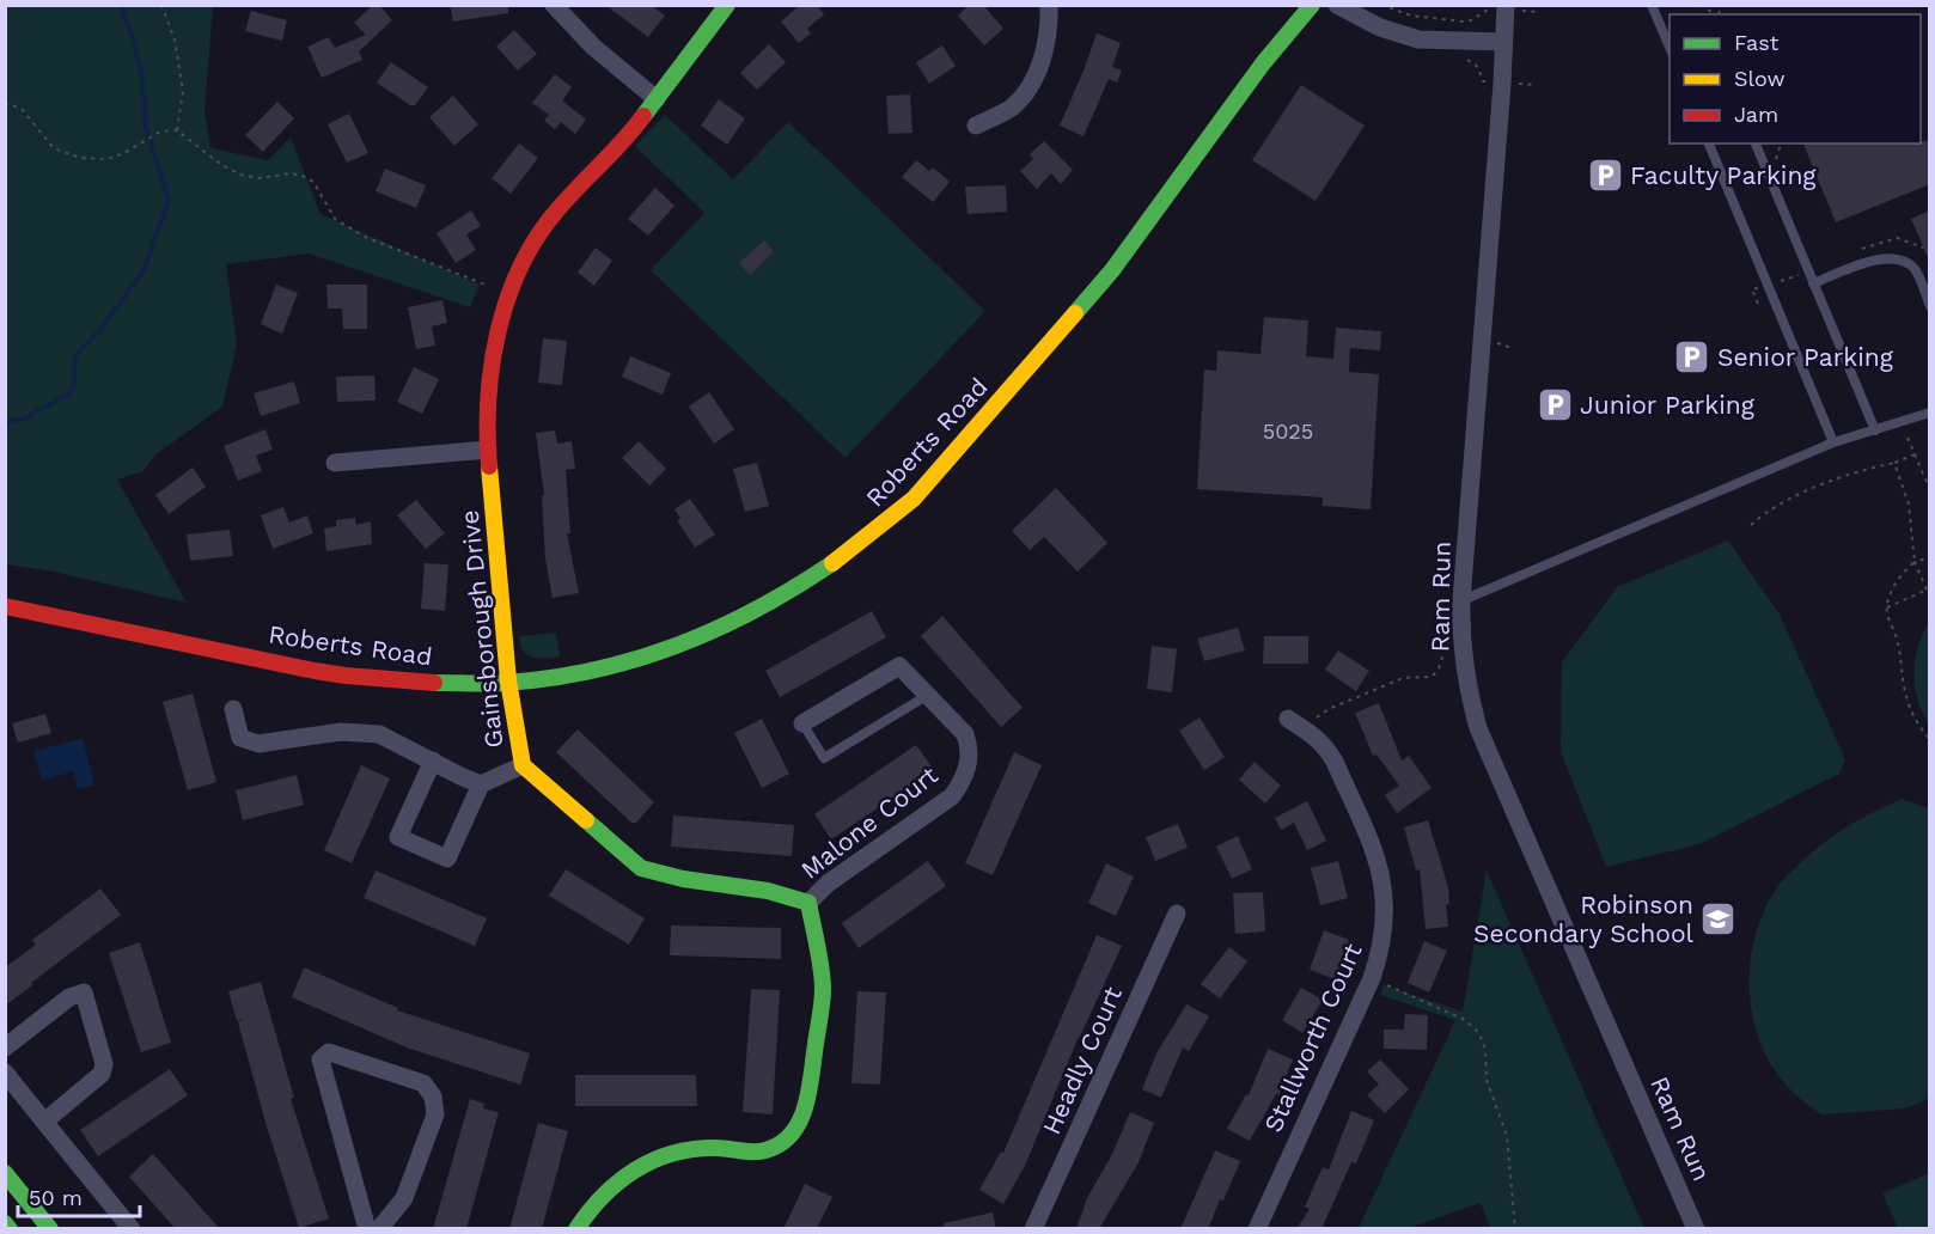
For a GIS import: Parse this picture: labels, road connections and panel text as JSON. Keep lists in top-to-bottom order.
{
  "streets": {
    "main road": ["Roberts Road", "Gainsborough Drive"],
    "street": [
      "Ram Run",
      "Malone Court",
      "Stallworth Court",
      "Headly Court"
    ]
  },
  "crossings": [
    ["Roberts Road", "Gainsborough Drive"],
    ["Gainsborough Drive", "Malone Court"]
  ],
  "places": {
    "parking": ["Faculty Parking", "Senior Parking", "Junior Parking"],
    "school or university": ["Robinson Secondary School"]
  },
  "house_numbers": ["5025"],
  "legend": ["Fast", "Slow", "Jam"],
  "scale_bar": "50 m"
}
